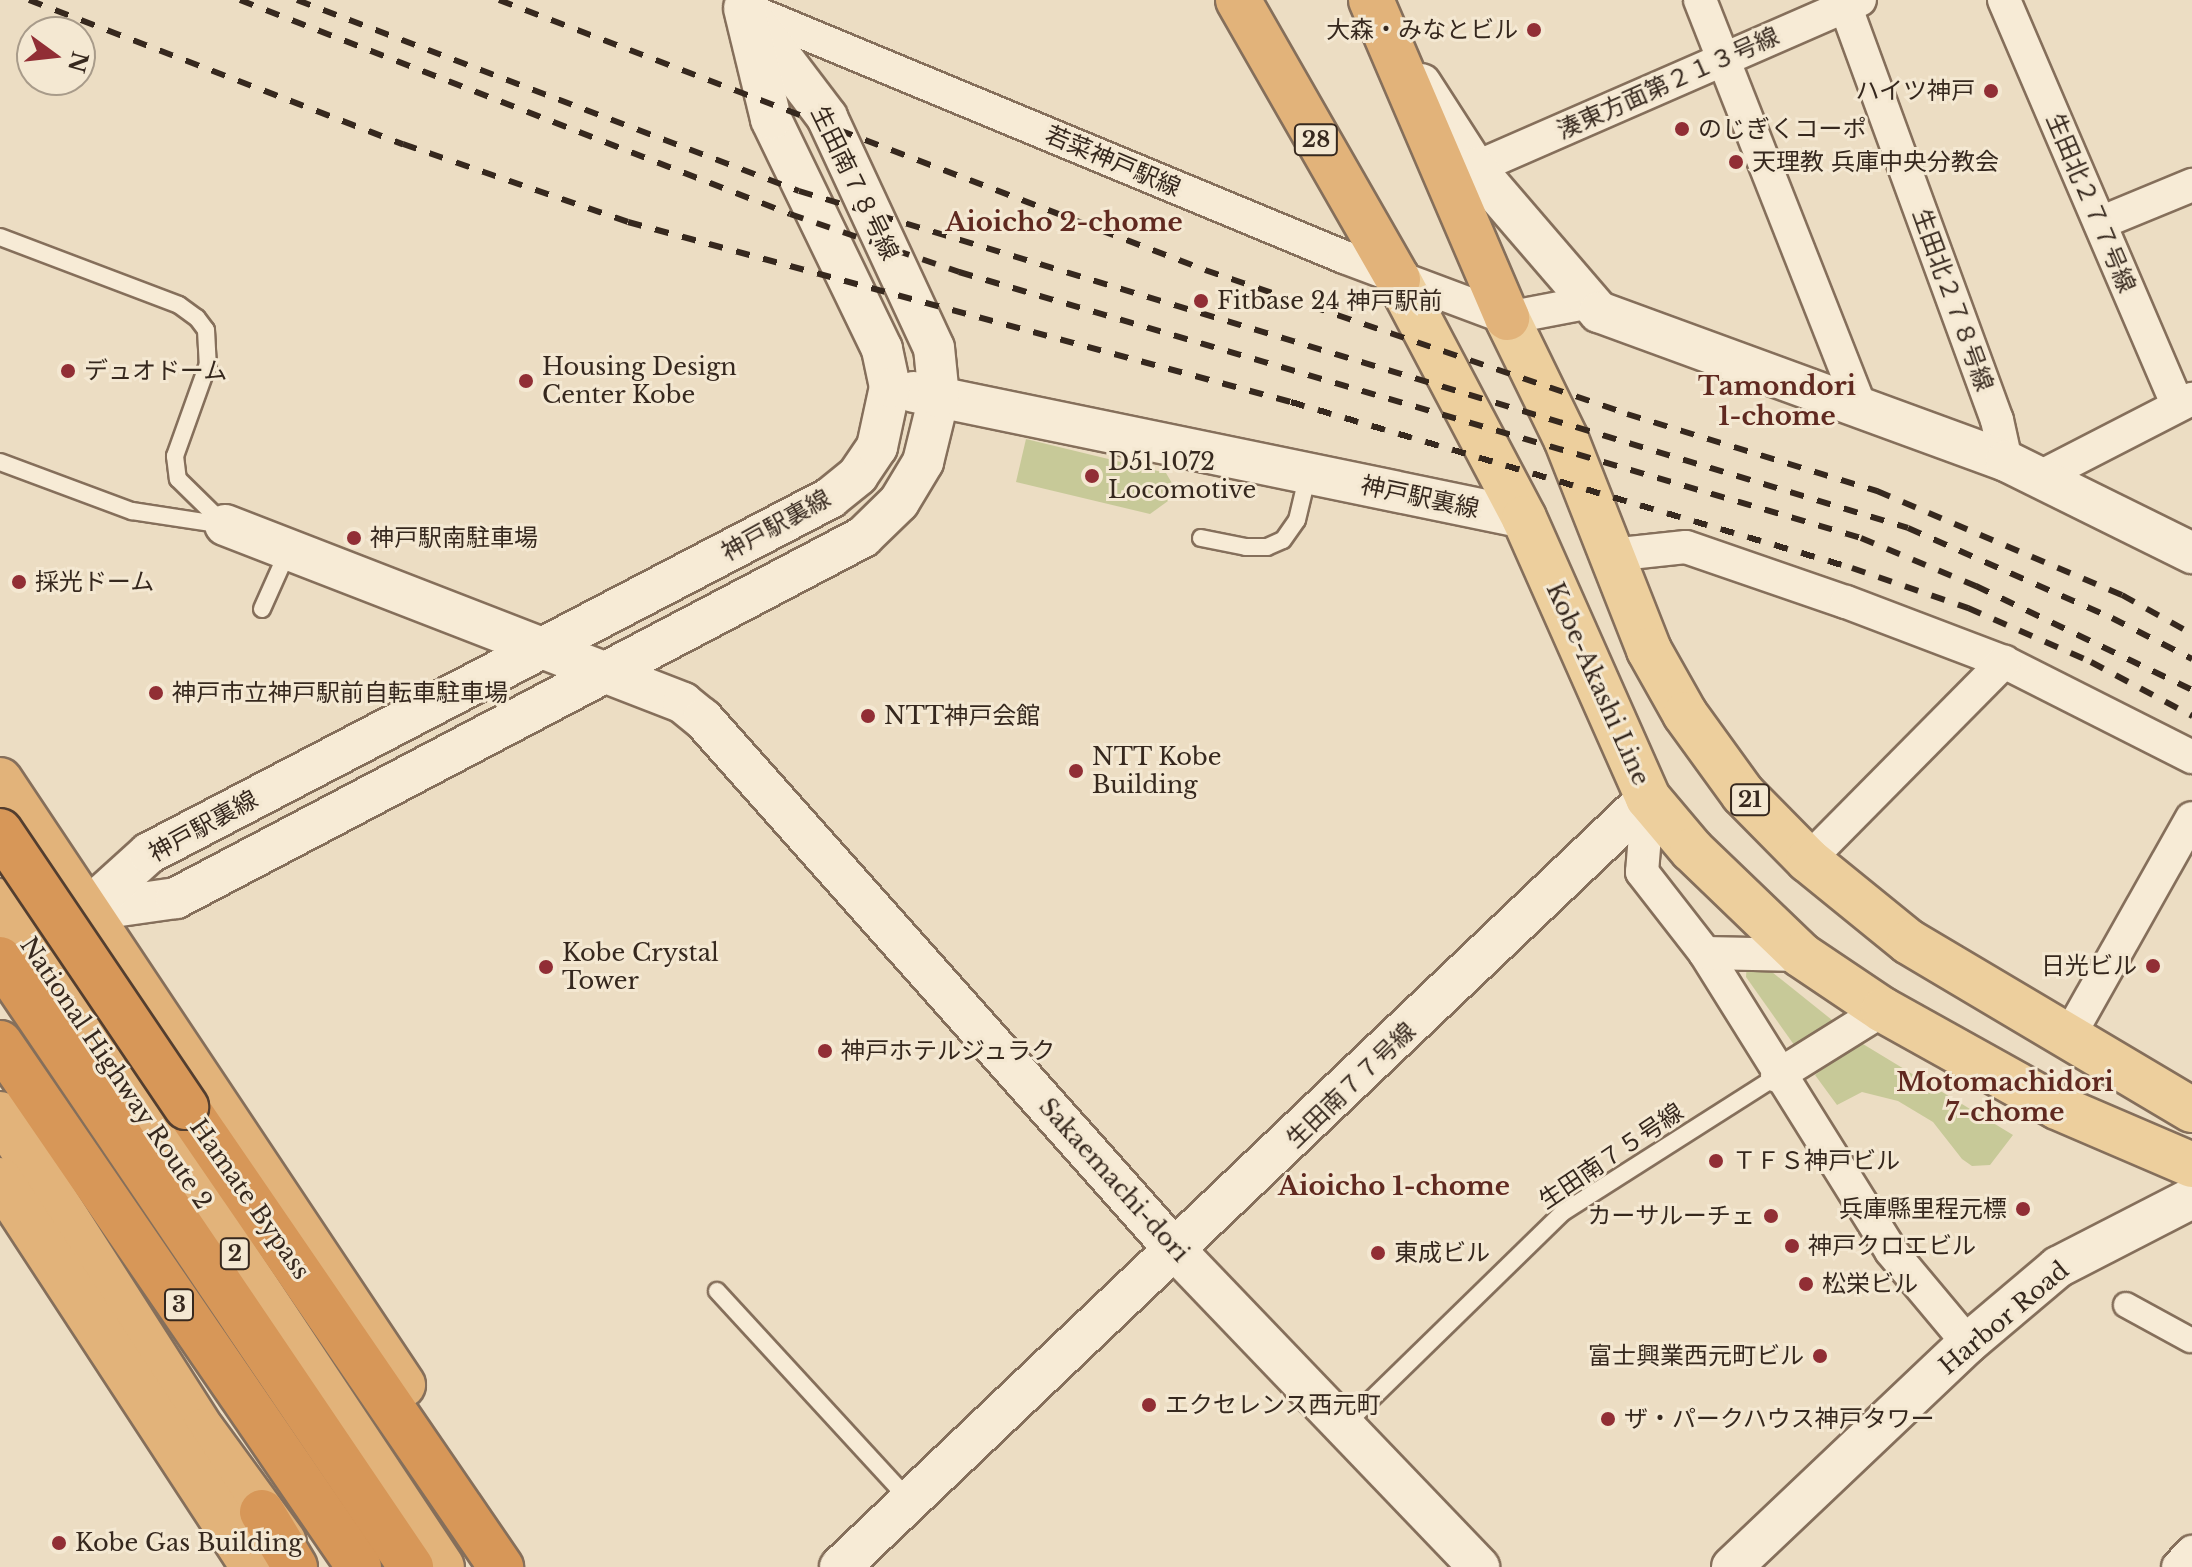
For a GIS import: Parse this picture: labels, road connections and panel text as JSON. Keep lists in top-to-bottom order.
{
  "streets": {
    "highway": [
      "28",
      "National Highway Route 2",
      "Hamate Bypass",
      "2",
      "3"
    ],
    "main road": ["Kobe-Akashi Line", "21"],
    "street": [
      "湊東方面第２１３号線",
      "若菜神戸駅線",
      "生田南７８号線",
      "生田北２７７号線",
      "生田北２７８号線",
      "神戸駅裏線",
      "生田南７７号線",
      "Sakaemachi-dori",
      "Harbor Road"
    ],
    "lane": ["生田南７５号線"]
  },
  "crossings": [
    ["湊東方面第２１３号線", "生田北２７８号線"],
    ["28", "若菜神戸駅線"],
    ["28", "Kobe-Akashi Line"],
    ["若菜神戸駅線", "生田南７８号線"],
    ["若菜神戸駅線", "Kobe-Akashi Line"],
    ["若菜神戸駅線", "21"],
    ["生田南７８号線", "神戸駅裏線"],
    ["神戸駅裏線", "Kobe-Akashi Line"],
    ["神戸駅裏線", "Sakaemachi-dori"],
    ["Kobe-Akashi Line", "生田南７７号線"],
    ["National Highway Route 2", "3"],
    ["生田南７７号線", "Sakaemachi-dori"],
    ["生田南７５号線", "Sakaemachi-dori"]
  ],
  "districts": [
    "Aioicho 2-chome",
    "Tamondori 1-chome",
    "Motomachidori 7-chome",
    "Aioicho 1-chome"
  ],
  "places": [
    "大森・みなとビル",
    "ハイツ神戸",
    "のじぎくコーポ",
    "天理教 兵庫中央分教会",
    "Fitbase 24 神戸駅前",
    "デュオドーム",
    "Housing Design Center Kobe",
    "D51 1072 Locomotive",
    "神戸駅南駐車場",
    "採光ドーム",
    "神戸市立神戸駅前自転車駐車場",
    "NTT神戸会館",
    "NTT Kobe Building",
    "日光ビル",
    "Kobe Crystal Tower",
    "神戸ホテルジュラク",
    "ＴＦＳ神戸ビル",
    "兵庫縣里程元標",
    "カーサルーチェ",
    "神戸クロエビル",
    "東成ビル",
    "松栄ビル",
    "富士興業西元町ビル",
    "エクセレンス西元町",
    "ザ・パークハウス神戸タワー",
    "Kobe Gas Building"
  ],
  "north": "right"
}
